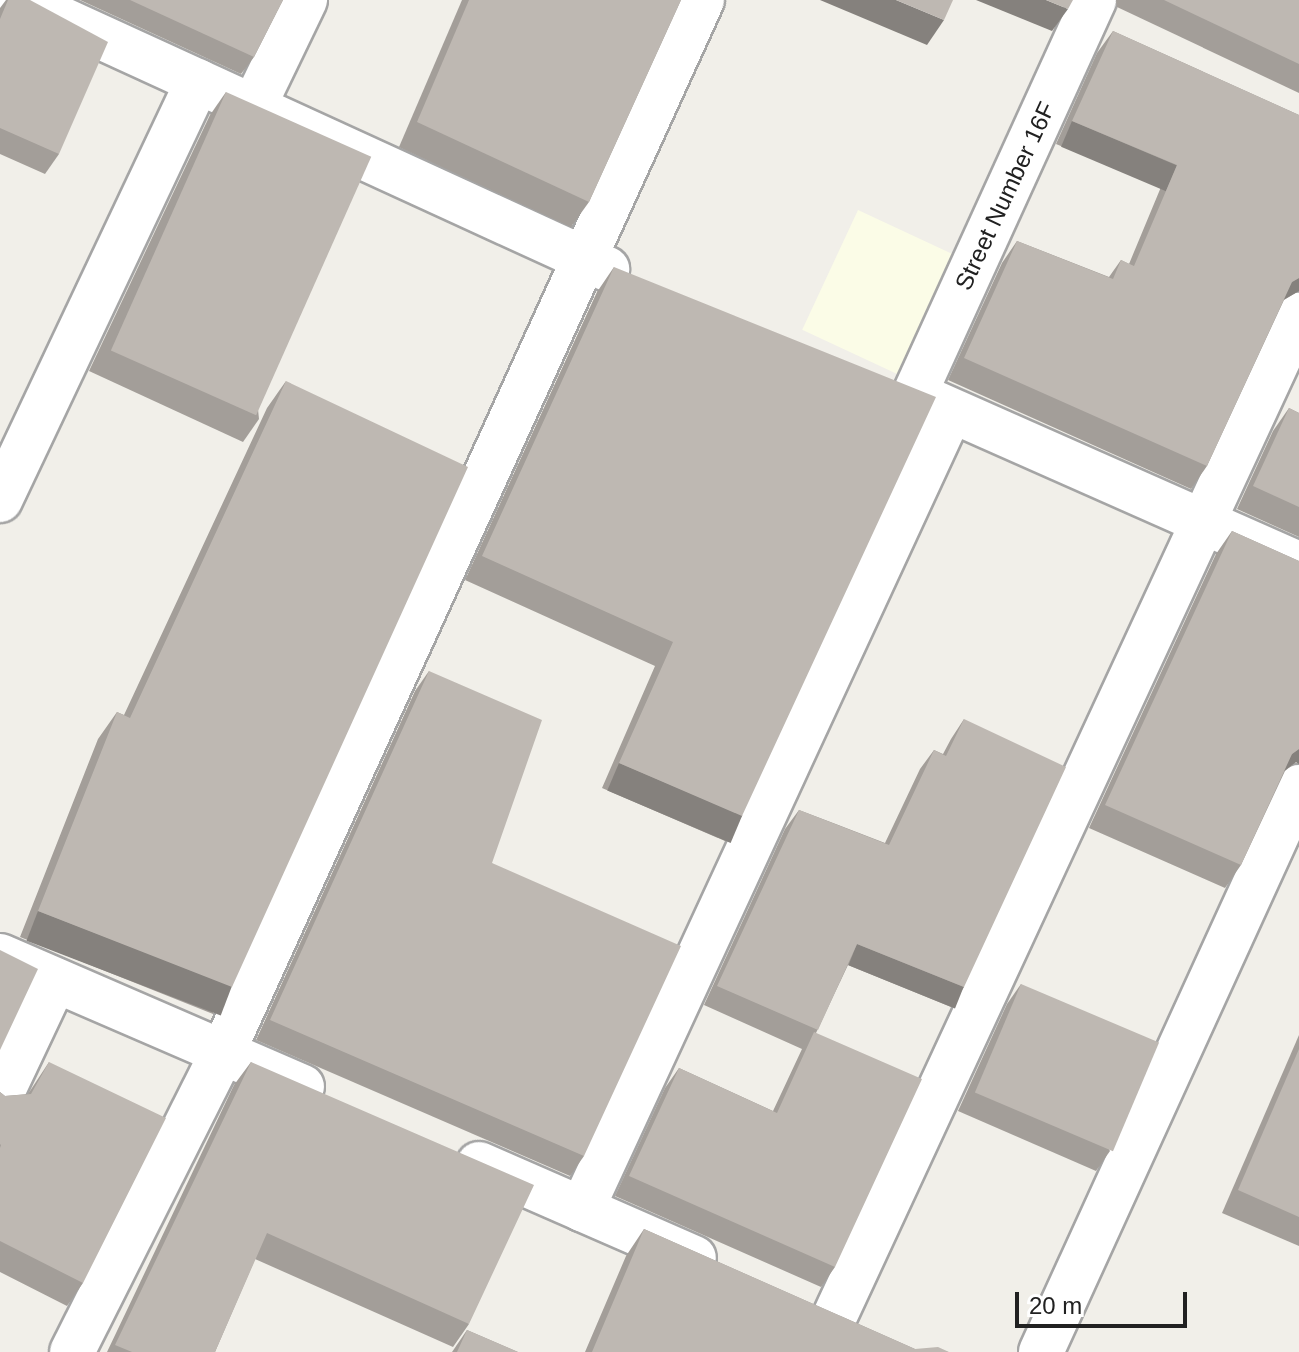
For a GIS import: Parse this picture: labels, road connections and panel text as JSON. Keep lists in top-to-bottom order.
{
  "streets": {
    "street": ["Street Number 16F"]
  },
  "scale_bar": "20 m"
}
